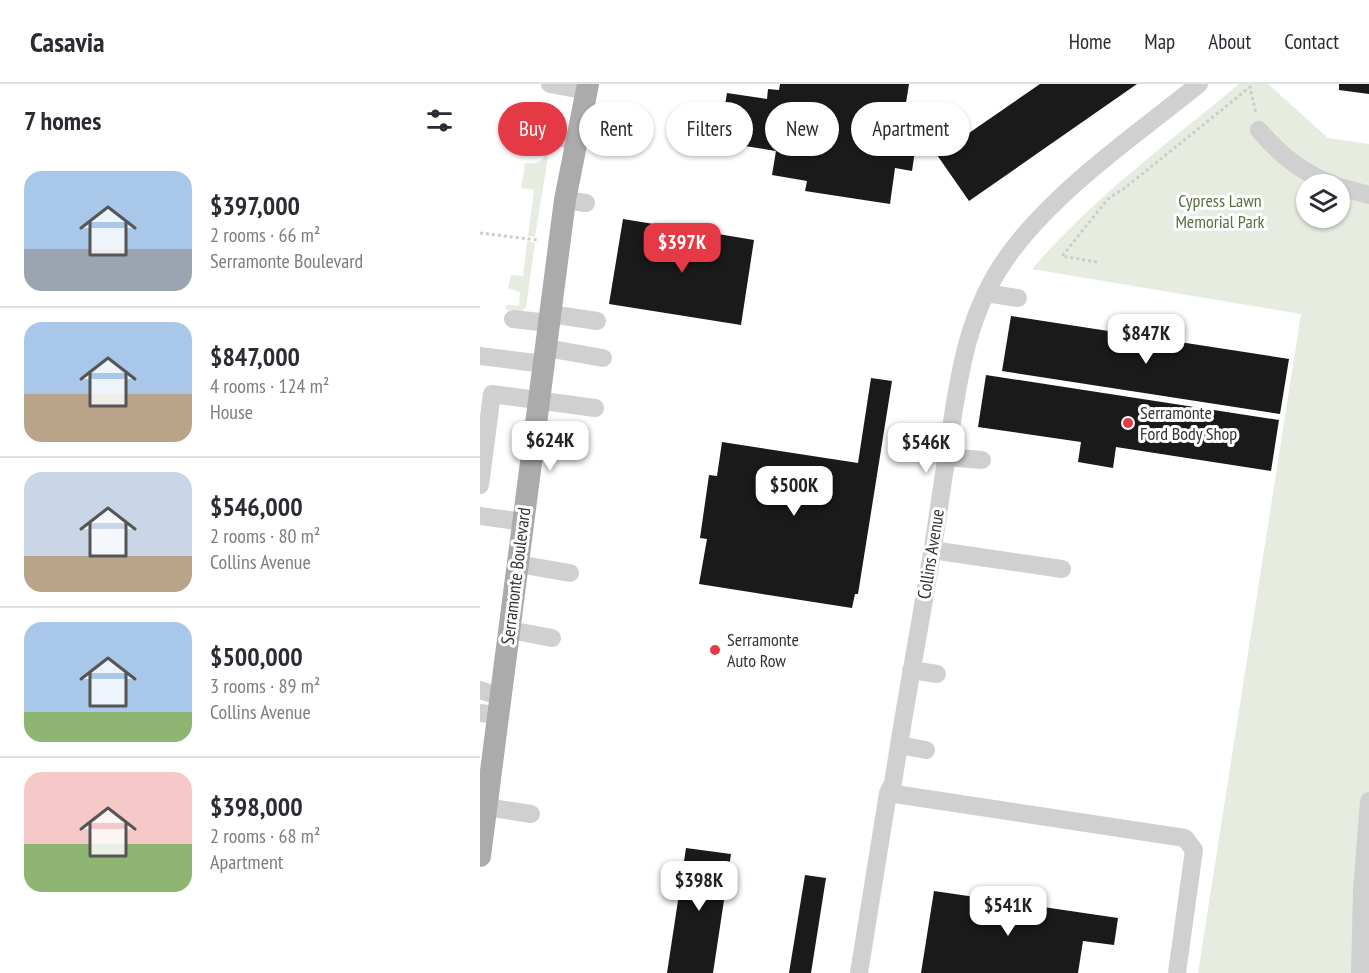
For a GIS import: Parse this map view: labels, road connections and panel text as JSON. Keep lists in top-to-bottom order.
{
  "streets": {
    "main road": ["Serramonte Boulevard"],
    "street": ["Collins Avenue"]
  },
  "parks": ["Cypress Lawn Memorial Park"],
  "places": ["Serramonte Ford Body Shop", "Serramonte Auto Row"],
  "page": {
    "header": "Casavia",
    "nav": [
      "Home",
      "Map",
      "About",
      "Contact"
    ],
    "heading": "7 homes",
    "chip": [
      "Buy",
      "Rent",
      "Filters",
      "New",
      "Apartment"
    ],
    "list": [
      {
        "name": "$397,000",
        "note": "2 rooms · 66 m² · Serramonte Boulevard"
      },
      {
        "name": "$847,000",
        "note": "4 rooms · 124 m² · House"
      },
      {
        "name": "$546,000",
        "note": "2 rooms · 80 m² · Collins Avenue"
      },
      {
        "name": "$500,000",
        "note": "3 rooms · 89 m² · Collins Avenue"
      },
      {
        "name": "$398,000",
        "note": "2 rooms · 68 m² · Apartment"
      }
    ],
    "price": [
      "$397K",
      "$847K",
      "$624K",
      "$546K",
      "$500K",
      "$398K",
      "$541K"
    ]
  }
}
